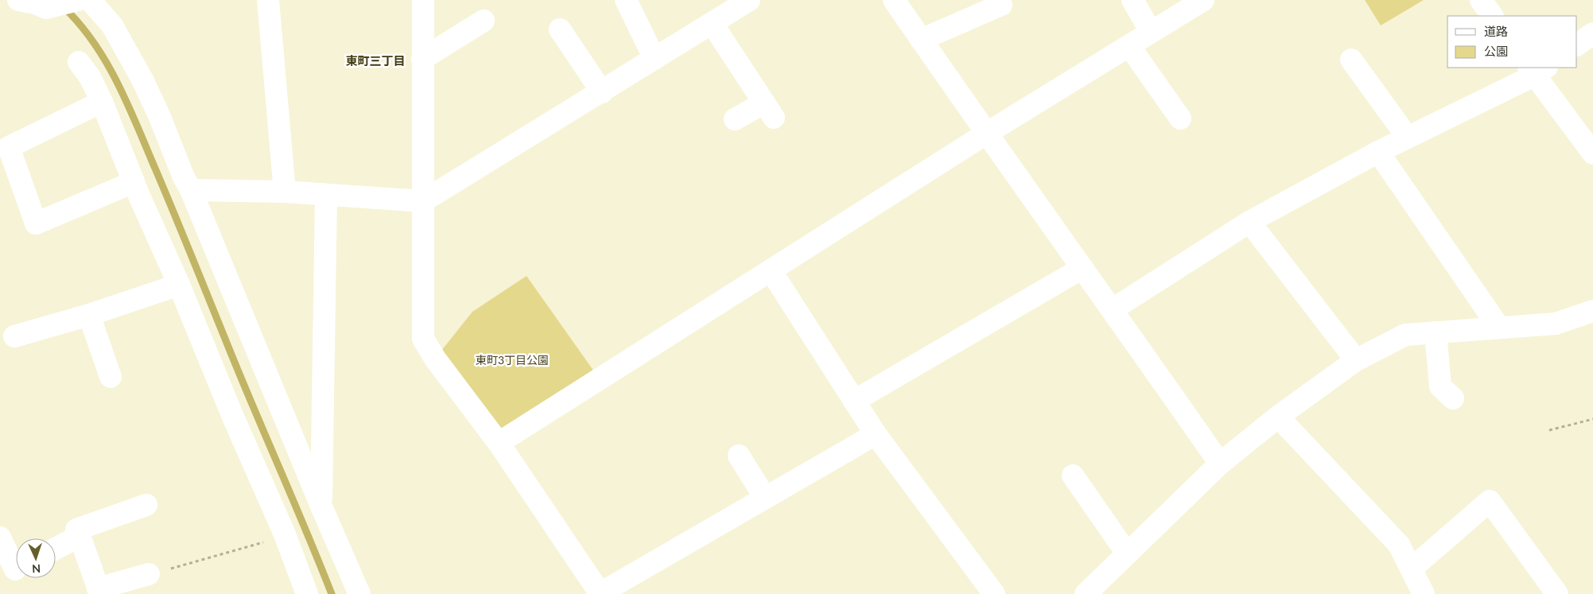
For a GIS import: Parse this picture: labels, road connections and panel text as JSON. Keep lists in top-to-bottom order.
{
  "districts": ["東町三丁目"],
  "parks": ["東町3丁目公園"],
  "legend": ["道路", "公園"],
  "north": "bottom"
}
